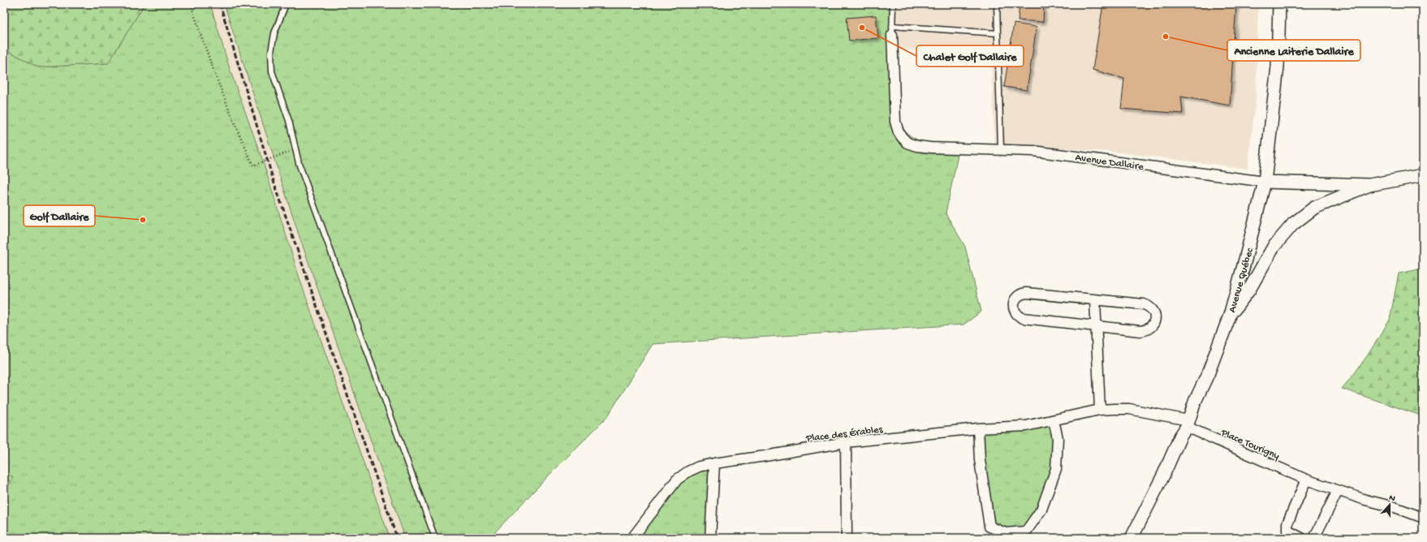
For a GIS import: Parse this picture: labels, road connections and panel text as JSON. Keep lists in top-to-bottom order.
{
  "streets": {
    "street": [
      "Avenue Dallaire",
      "Avenue Québec",
      "Place des Érables",
      "Place Tourigny"
    ]
  },
  "crossings": [
    ["Avenue Dallaire", "Avenue Québec"],
    ["Avenue Québec", "Place des Érables"],
    ["Avenue Québec", "Place Tourigny"],
    ["Place des Érables", "Place Tourigny"]
  ],
  "places": ["Chalet Golf Dallaire", "Ancienne Laiterie Dallaire", "Golf Dallaire"],
  "north": "top"
}
